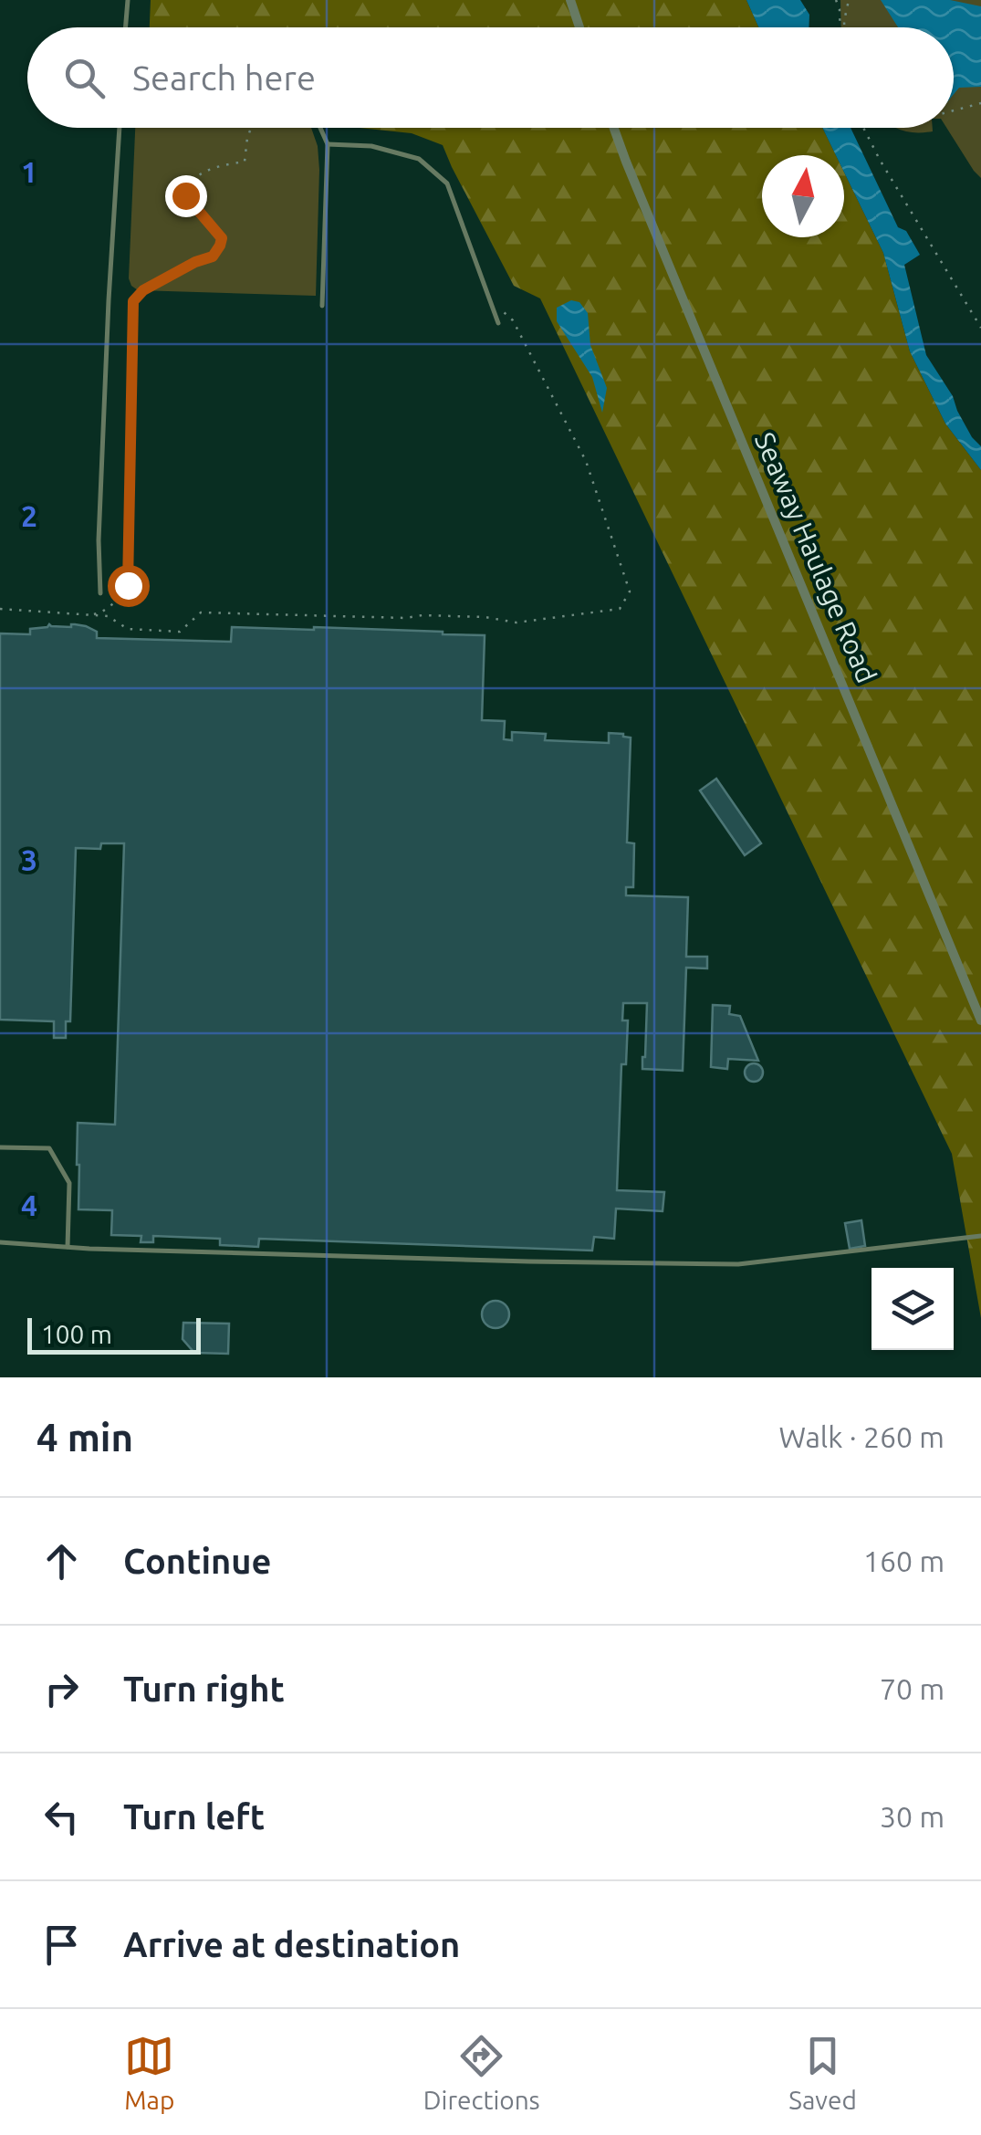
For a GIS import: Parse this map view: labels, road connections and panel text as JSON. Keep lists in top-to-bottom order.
{
  "streets": {
    "street": ["Seaway Haulage Road"]
  },
  "scale_bar": "100 m",
  "north": "top",
  "page": {
    "search": "Search here",
    "scale": "100 m",
    "heading": ["4 min", "Walk · 260 m"],
    "list": [
      ["Continue", "160 m"],
      ["Turn right", "70 m"],
      ["Turn left", "30 m"],
      "Arrive at destination"
    ],
    "nav": ["Map", "Directions", "Saved"]
  },
  "grid": {
    "rows": [
      "1",
      "2",
      "3",
      "4"
    ]
  }
}
